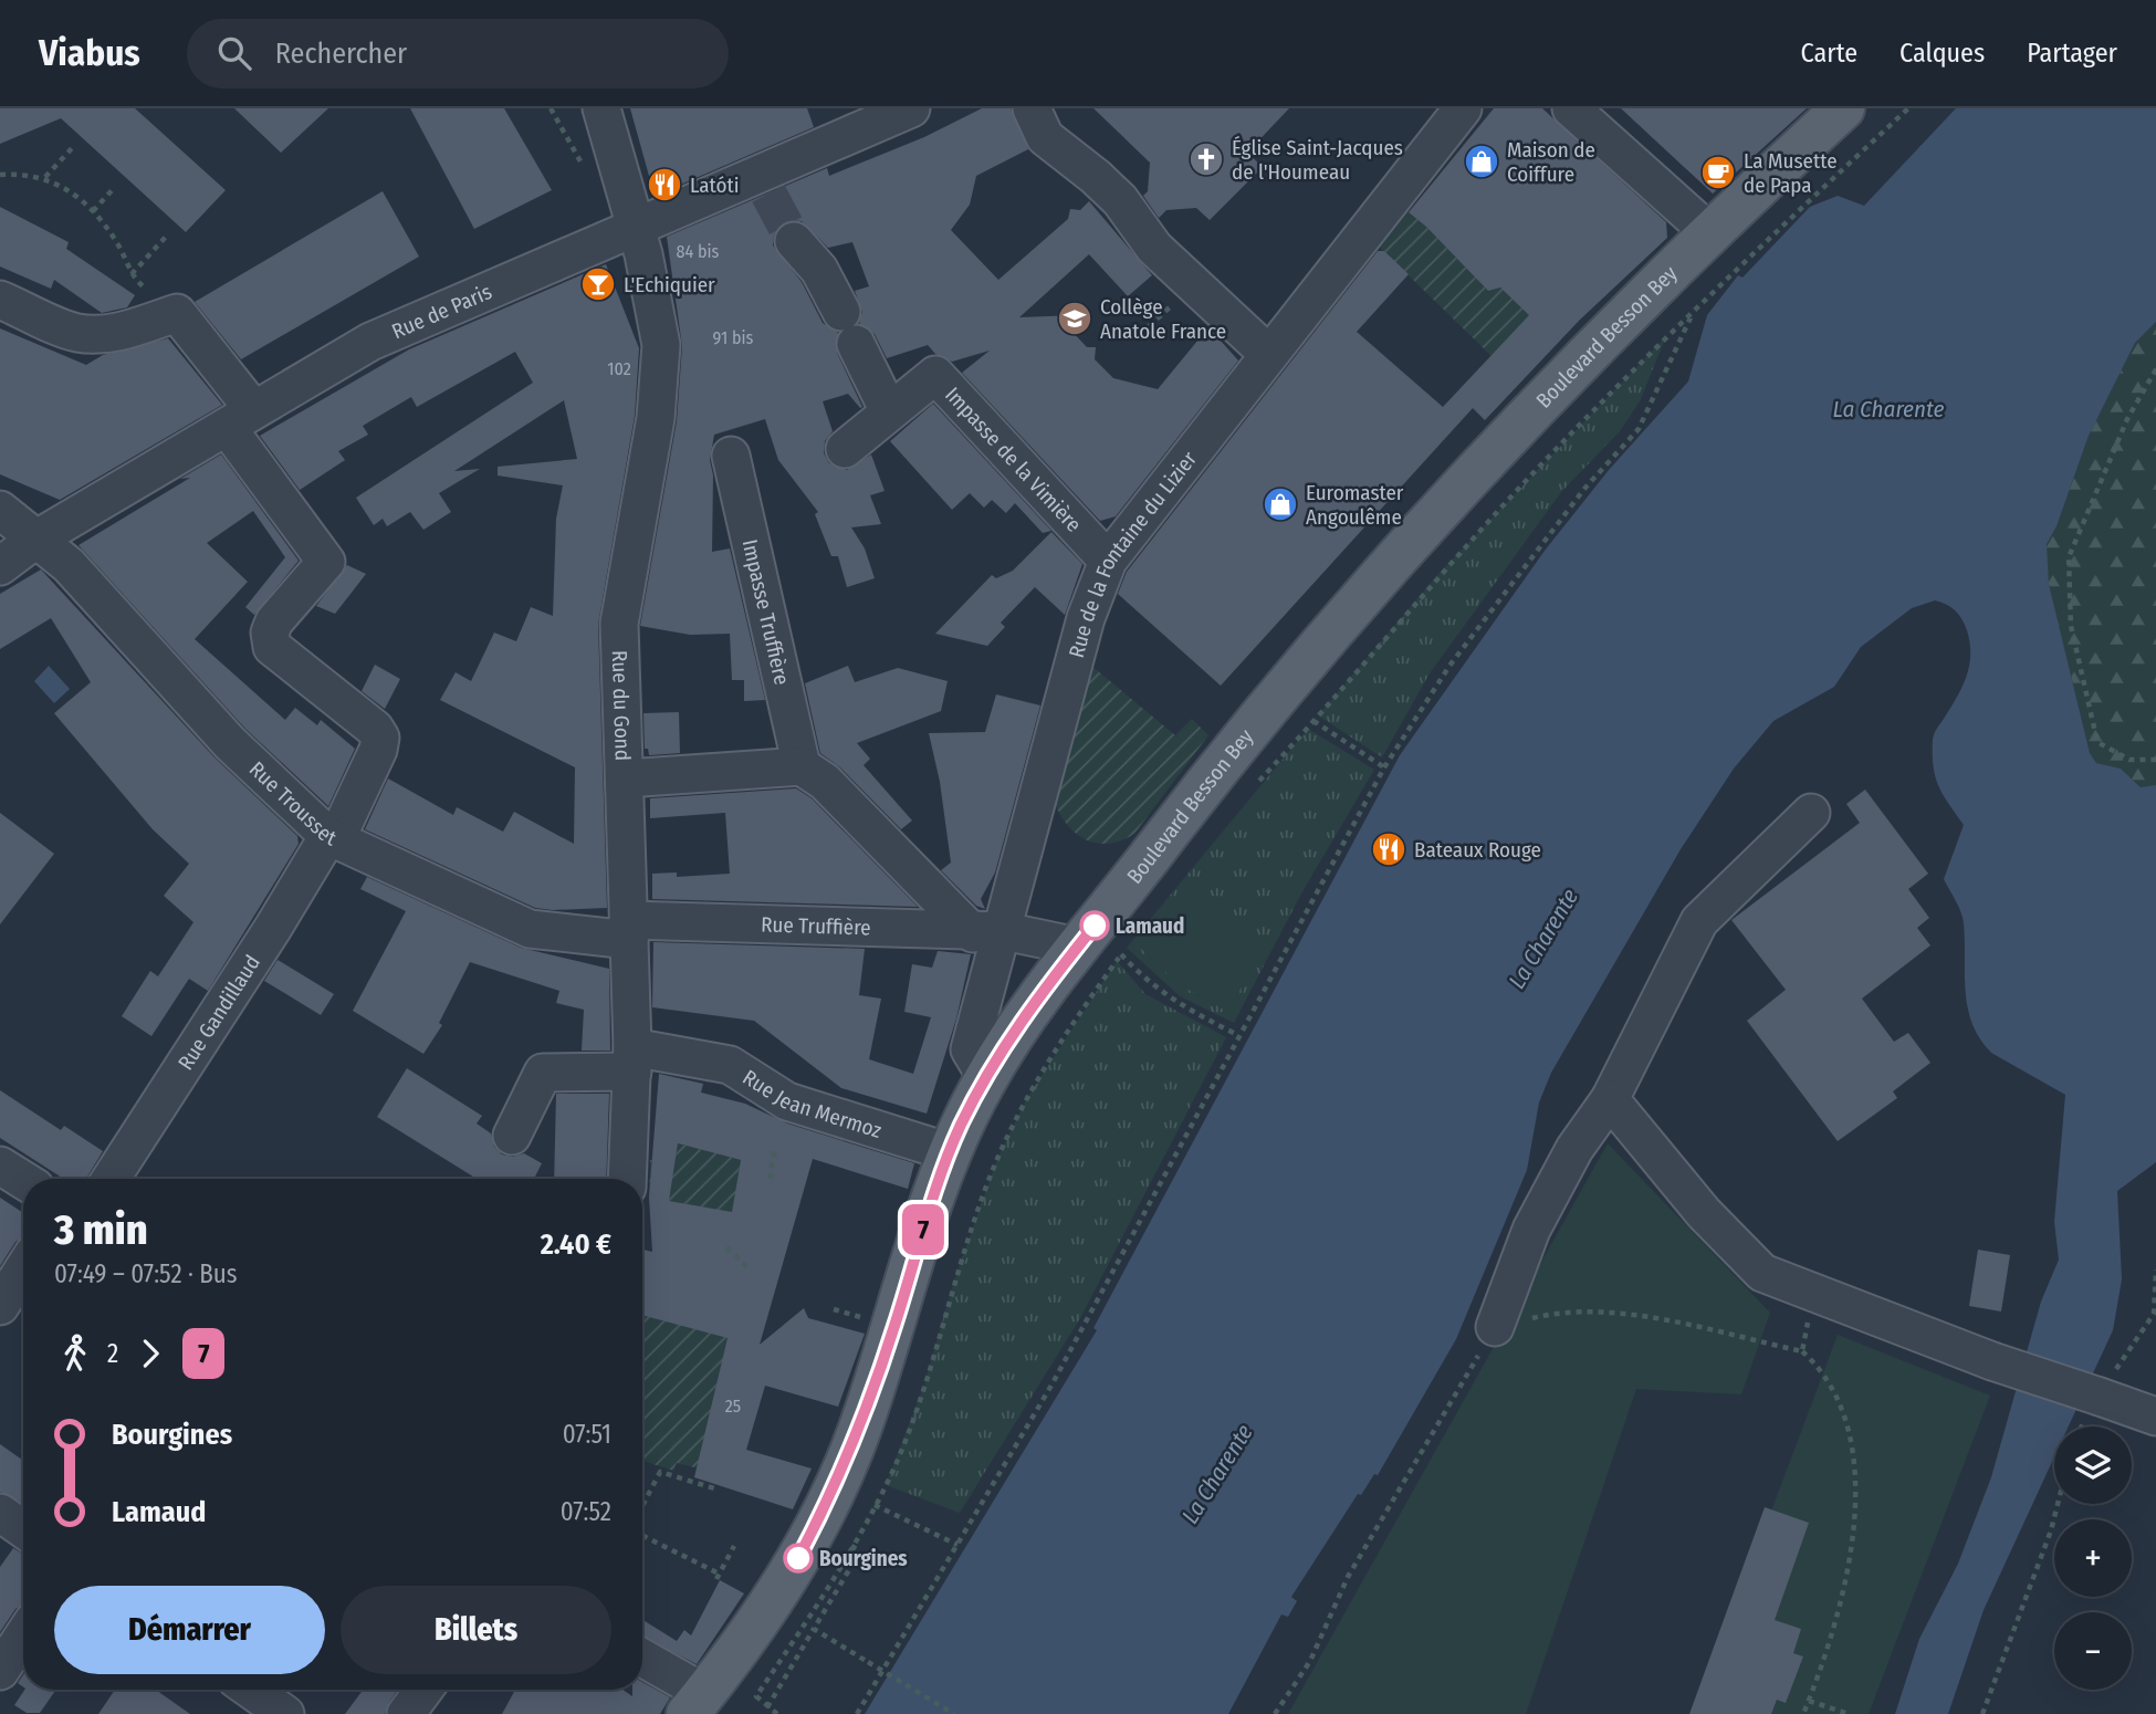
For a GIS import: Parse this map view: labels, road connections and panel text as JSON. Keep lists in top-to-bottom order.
{
  "streets": {
    "main road": ["Boulevard Besson Bey"],
    "street": [
      "Rue de Paris",
      "Impasse de la Vimière",
      "Rue de la Fontaine du Lizier",
      "Impasse Truffière",
      "Rue du Gond",
      "Rue Trousset",
      "Rue Truffière",
      "Rue Gandillaud",
      "Rue Jean Mermoz"
    ]
  },
  "crossings": [
    ["Rue de Paris", "Rue du Gond"],
    ["Rue de Paris", "Rue Trousset"],
    ["Rue de Paris", "Rue Gandillaud"],
    ["Boulevard Besson Bey", "Rue de la Fontaine du Lizier"],
    ["Boulevard Besson Bey", "Rue Truffière"],
    ["Boulevard Besson Bey", "Rue Jean Mermoz"],
    ["Impasse de la Vimière", "Rue de la Fontaine du Lizier"],
    ["Rue de la Fontaine du Lizier", "Rue Truffière"],
    ["Rue du Gond", "Rue Trousset"],
    ["Rue du Gond", "Rue Truffière"],
    ["Rue du Gond", "Rue Jean Mermoz"],
    ["Rue Trousset", "Rue Truffière"],
    ["Rue Trousset", "Rue Gandillaud"]
  ],
  "water": ["La Charente"],
  "places": {
    "church": ["Église Saint-Jacques de l'Houmeau"],
    "shop": ["Maison de Coiffure", "Euromaster Angoulême"],
    "cafe": ["La Musette de Papa"],
    "restaurant": ["Latóti", "Bateaux Rouge"],
    "bar": ["L'Echiquier"],
    "school or university": ["Collège Anatole France"],
    "other": ["Lamaud", "Bourgines"]
  },
  "lines": ["bus line 7"],
  "house_numbers": [
    "84 bis",
    "91 bis",
    "102",
    "25"
  ],
  "page": {
    "header": "Viabus",
    "search": "Rechercher",
    "nav": ["Carte", "Calques", "Partager"],
    "on_map": "7",
    "heading": ["3 min", "07:49 – 07:52 · Bus", "2.40 €"],
    "legs": ["2", "7"],
    "list": [
      {
        "name": "Bourgines",
        "value": "07:51"
      },
      {
        "name": "Lamaud",
        "value": "07:52"
      }
    ],
    "map_buttons": ["+", "−"],
    "buttons": ["Démarrer", "Billets"]
  }
}
